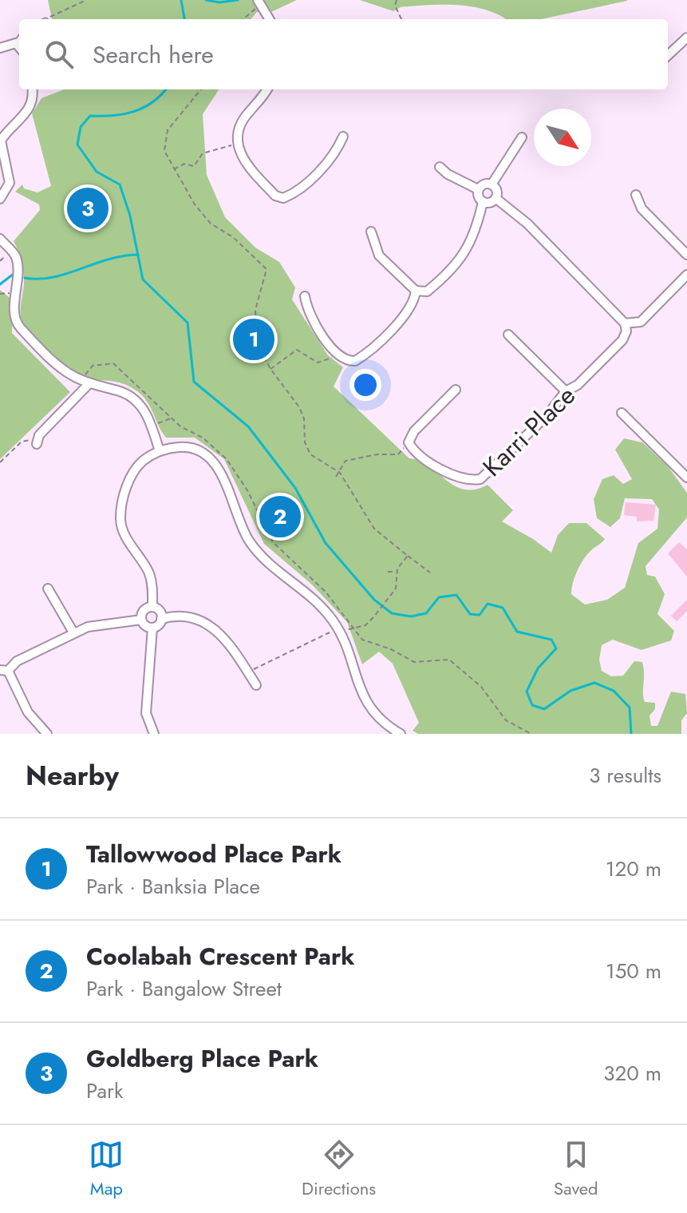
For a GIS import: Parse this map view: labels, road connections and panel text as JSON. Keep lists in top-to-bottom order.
{
  "streets": {
    "street": ["Karri Place"]
  },
  "north": "bottom right",
  "page": {
    "search": "Search here",
    "pins": ["3", "1", "2"],
    "heading": ["Nearby", "3 results"],
    "list": [
      {
        "mark": "1",
        "name": "Tallowwood Place Park",
        "note": "Park · Banksia Place",
        "value": "120 m"
      },
      {
        "mark": "2",
        "name": "Coolabah Crescent Park",
        "note": "Park · Bangalow Street",
        "value": "150 m"
      },
      {
        "mark": "3",
        "name": "Goldberg Place Park",
        "note": "Park",
        "value": "320 m"
      }
    ],
    "nav": ["Map", "Directions", "Saved"]
  }
}
